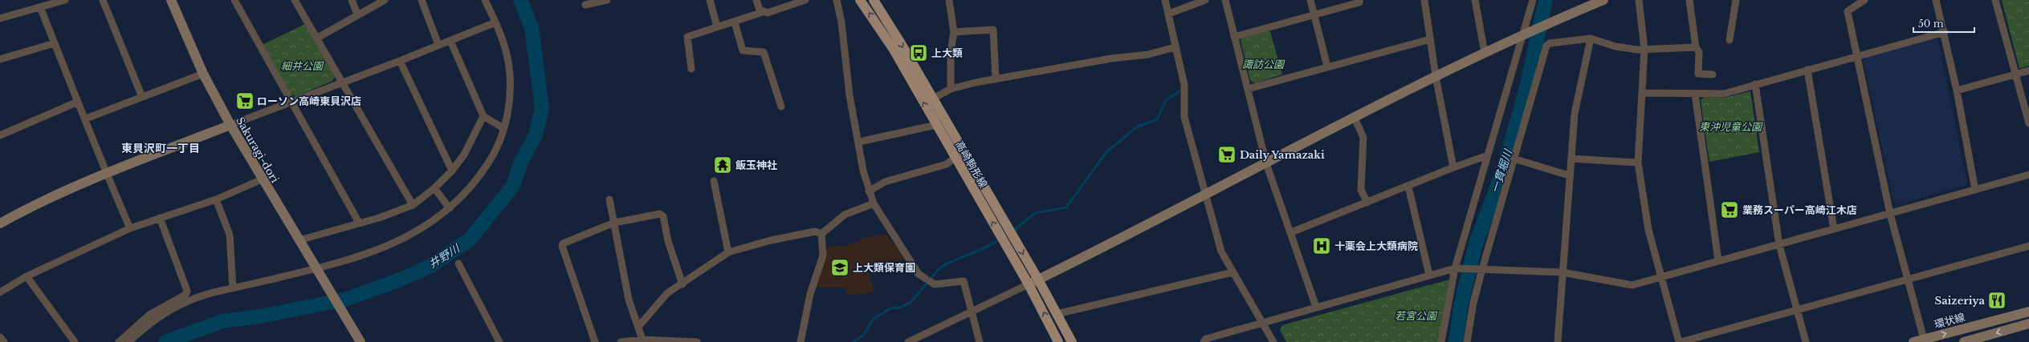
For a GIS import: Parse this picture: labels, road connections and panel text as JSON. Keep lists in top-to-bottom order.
{
  "streets": {
    "main road": ["高崎駒形線"],
    "street": ["Sakuragi-dori", "環状線"]
  },
  "districts": ["東貝沢町一丁目"],
  "water": ["一貫堀川", "井野川"],
  "parks": [
    "諏訪公園",
    "細井公園",
    "東沖児童公園",
    "若宮公園"
  ],
  "places": {
    "bus stop": ["上大類"],
    "supermarket": ["ローソン高崎東貝沢店", "Daily Yamazaki", "業務スーパー高崎江木店"],
    "temple": ["飯玉神社"],
    "hospital": ["十薬会上大類病院"],
    "school or university": ["上大類保育園"],
    "restaurant": ["Saizeriya"]
  },
  "scale_bar": "50 m"
}
